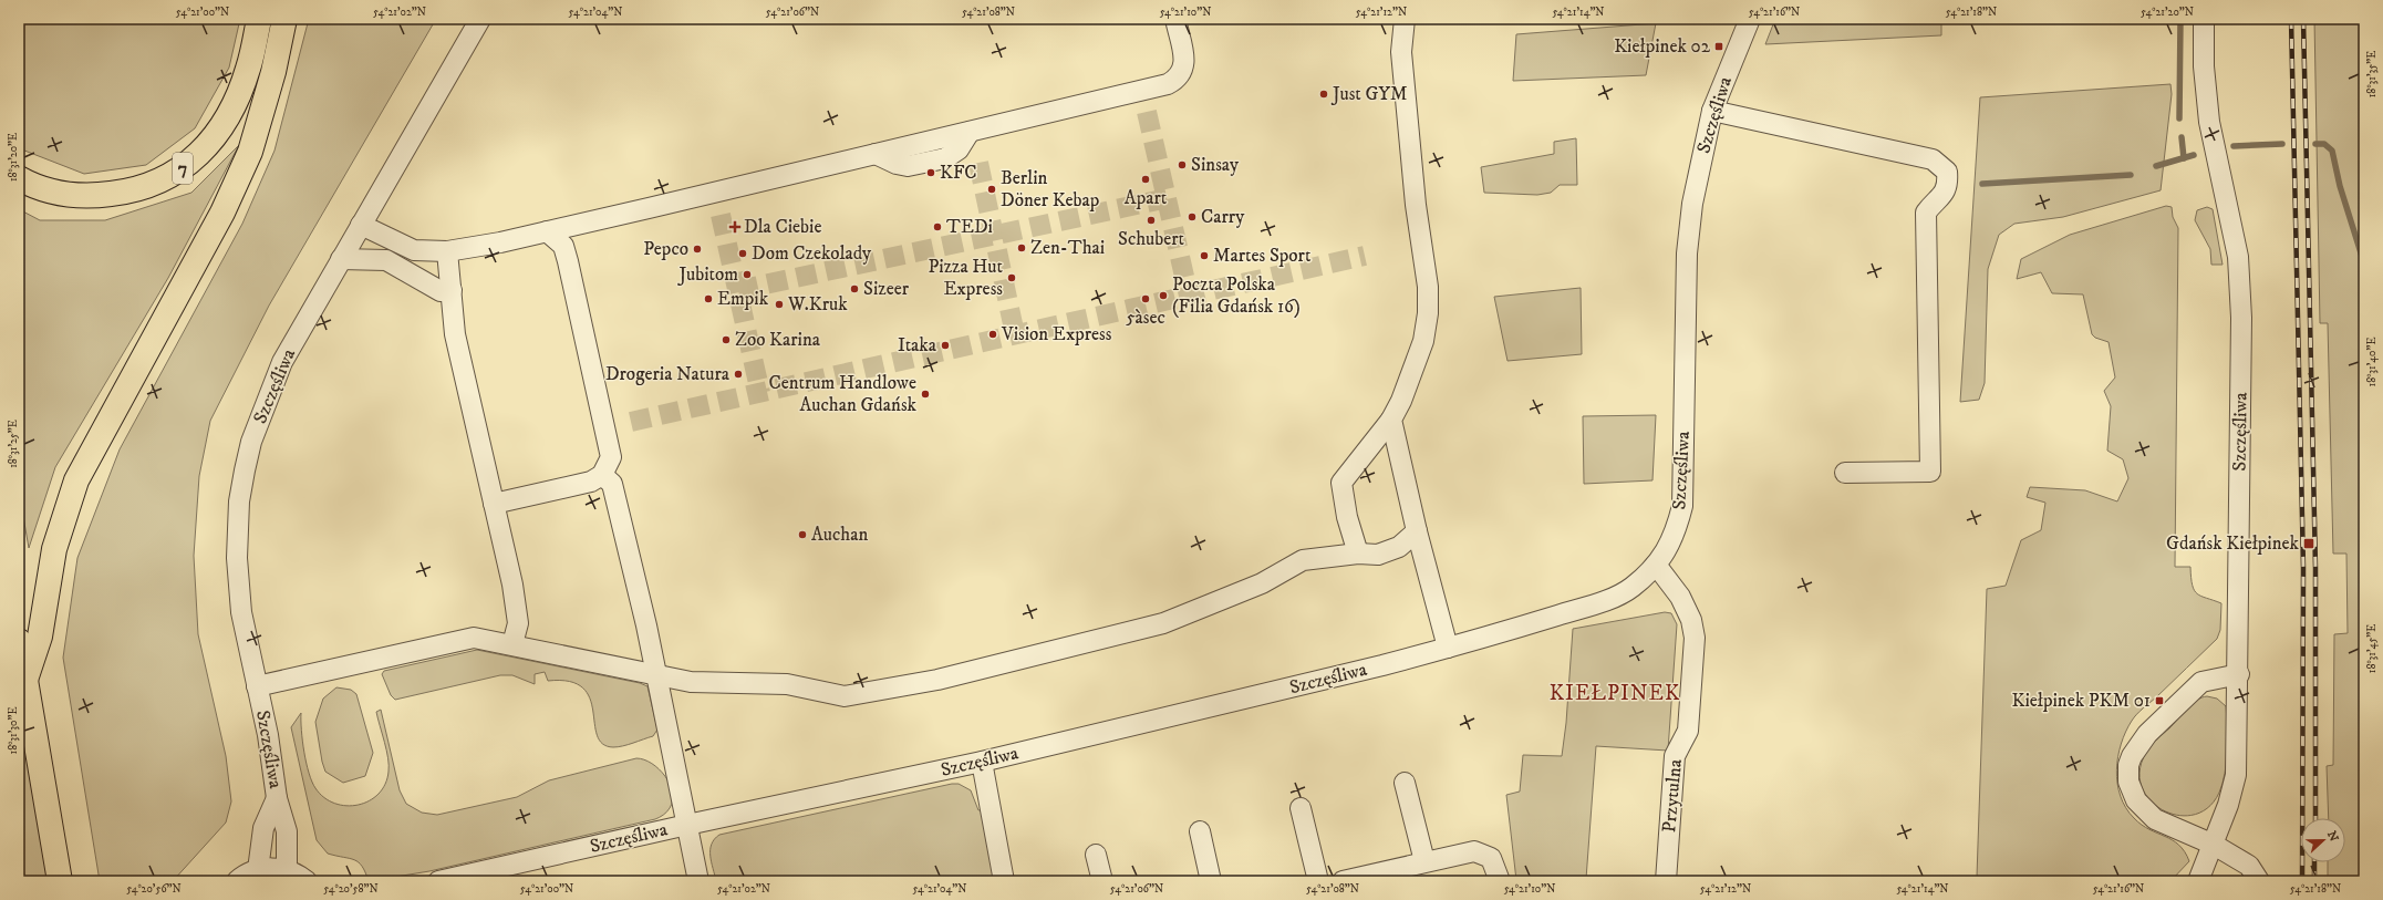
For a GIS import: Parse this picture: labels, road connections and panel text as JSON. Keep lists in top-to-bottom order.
{
  "streets": {
    "main road": ["7"],
    "street": ["Szczęśliwa", "Przytulna"]
  },
  "crossings": [
    ["Szczęśliwa", "Przytulna"]
  ],
  "districts": ["KIEŁPINEK"],
  "places": {
    "transit": ["Kiełpinek 02", "Gdańsk Kiełpinek", "Kiełpinek PKM 01"],
    "other": [
      "Just GYM",
      "Sinsay",
      "KFC",
      "Apart",
      "Berlin Döner Kebap",
      "Carry",
      "Schubert",
      "TEDi",
      "Zen-Thai",
      "Pepco",
      "Dom Czekolady",
      "Martes Sport",
      "Jubitom",
      "Pizza Hut Express",
      "Sizeer",
      "Poczta Polska (Filia Gdańsk 16)",
      "Empik",
      "5àsec",
      "W.Kruk",
      "Vision Express",
      "Zoo Karina",
      "Itaka",
      "Drogeria Natura",
      "Centrum Handlowe Auchan Gdańsk",
      "Auchan"
    ],
    "health": ["Dla Ciebie"]
  },
  "north": "right",
  "coordinates": [
    "54°21'00\"N",
    "54°21'02\"N",
    "54°21'04\"N",
    "54°21'06\"N",
    "54°21'08\"N",
    "54°21'10\"N",
    "54°21'12\"N",
    "54°21'14\"N",
    "54°21'16\"N",
    "54°21'18\"N",
    "54°21'20\"N",
    "18°31'35\"E",
    "18°31'20\"E",
    "18°31'40\"E",
    "18°31'25\"E",
    "18°31'45\"E",
    "18°31'30\"E",
    "54°20'56\"N",
    "54°20'58\"N"
  ]
}
